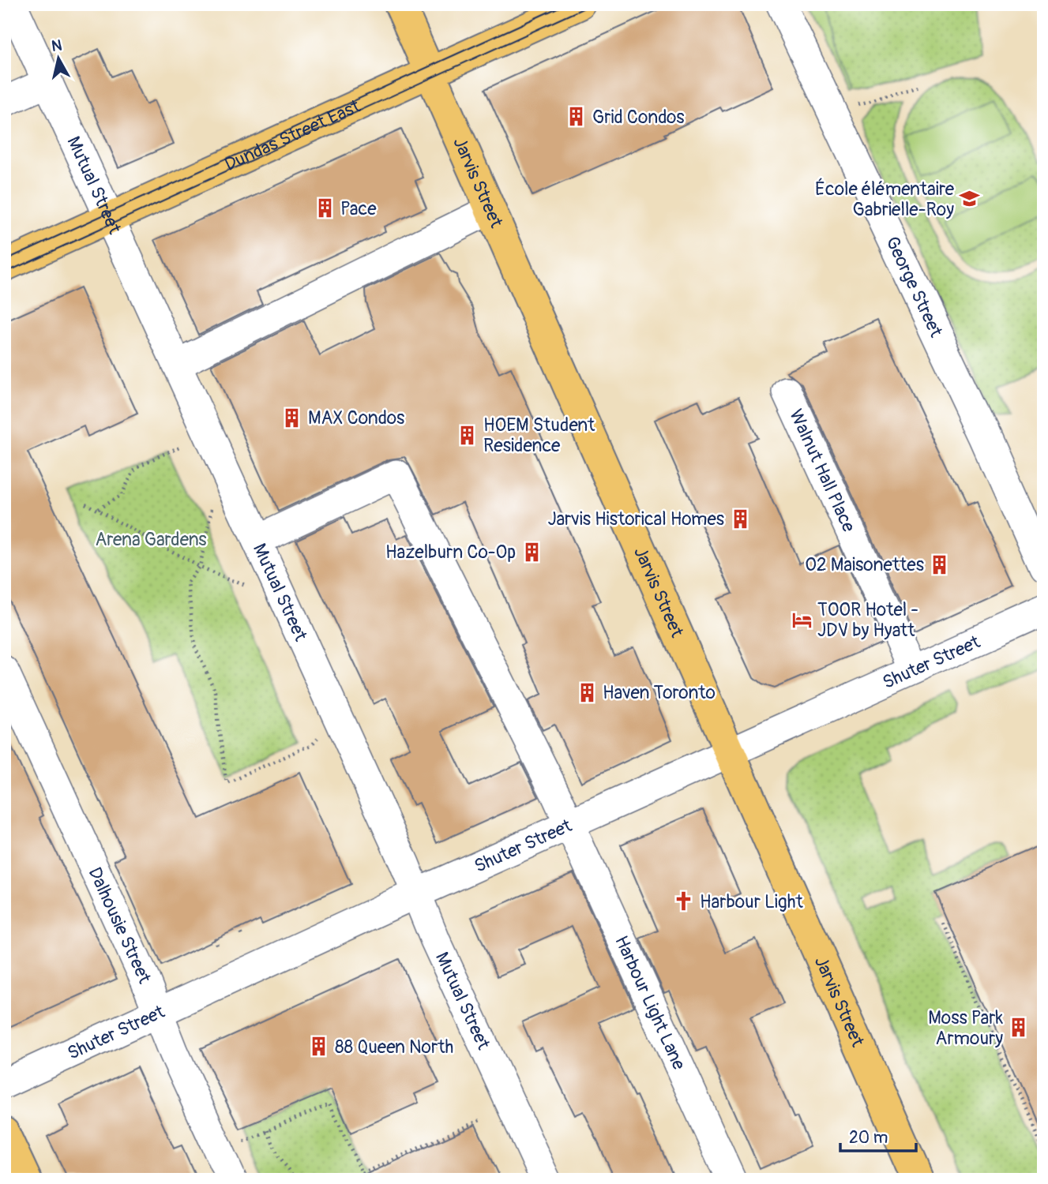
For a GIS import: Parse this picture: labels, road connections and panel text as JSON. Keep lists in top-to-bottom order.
{
  "streets": {
    "main road": ["Dundas Street East", "Jarvis Street"],
    "street": [
      "Mutual Street",
      "George Street",
      "Walnut Hall Place",
      "Shuter Street",
      "Dalhousie Street",
      "Harbour Light Lane"
    ]
  },
  "crossings": [
    ["Dundas Street East", "Jarvis Street"],
    ["Dundas Street East", "Mutual Street"],
    ["Jarvis Street", "Shuter Street"],
    ["Mutual Street", "Shuter Street"],
    ["Mutual Street", "Harbour Light Lane"],
    ["Walnut Hall Place", "Shuter Street"],
    ["Shuter Street", "Dalhousie Street"],
    ["Shuter Street", "Harbour Light Lane"]
  ],
  "parks": ["Arena Gardens"],
  "places": {
    "building": [
      "Grid Condos",
      "Pace",
      "MAX Condos",
      "HOEM Student Residence",
      "Jarvis Historical Homes",
      "Hazelburn Co-Op",
      "O2 Maisonettes",
      "Haven Toronto",
      "Moss Park Armoury",
      "88 Queen North"
    ],
    "school or university": ["École élémentaire Gabrielle-Roy"],
    "hotel": ["TOOR Hotel - JDV by Hyatt"],
    "church": ["Harbour Light"]
  },
  "scale_bar": "20 m",
  "north": "top"
}
